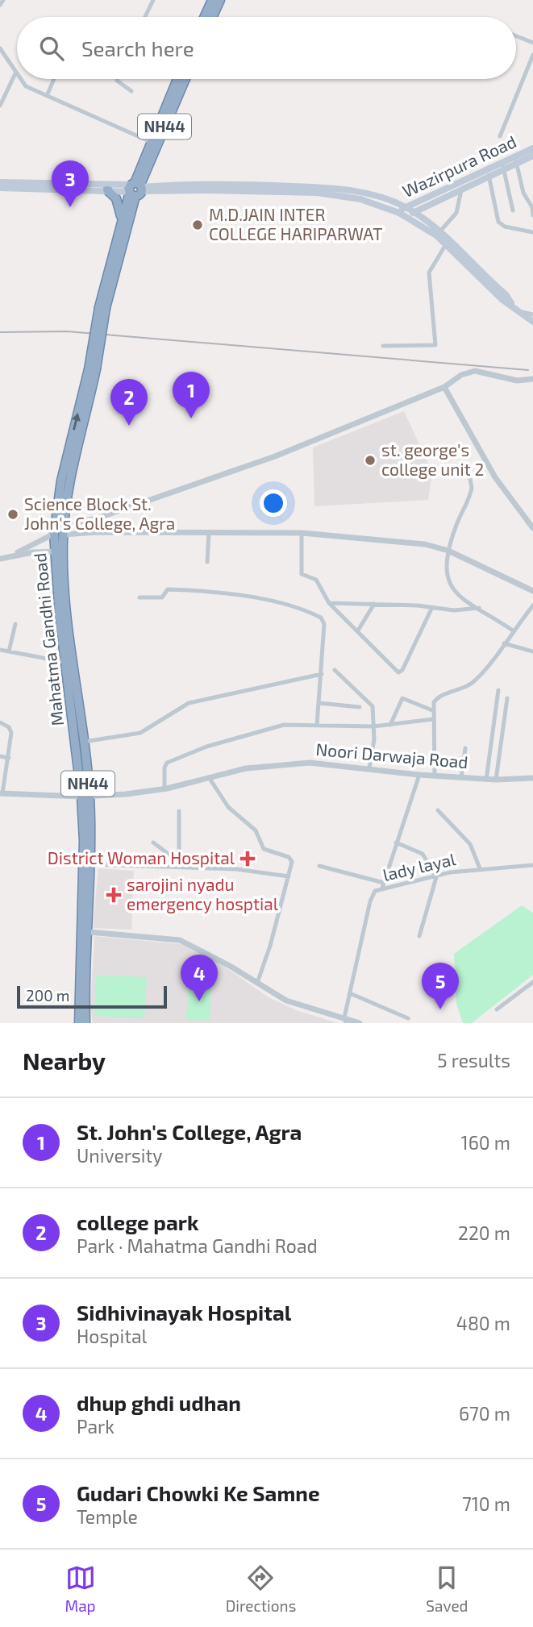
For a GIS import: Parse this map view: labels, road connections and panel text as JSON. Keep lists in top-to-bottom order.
{
  "streets": {
    "highway": ["NH44", "Mahatma Gandhi Road"],
    "main road": ["Wazirpura Road"],
    "street": ["Noori Darwaja Road", "lady layal"]
  },
  "crossings": [
    ["Mahatma Gandhi Road", "Noori Darwaja Road"]
  ],
  "places": {
    "other": ["M.D.JAIN INTER COLLEGE HARIPARWAT", "st. george's college unit 2", "Science Block St. John's College, Agra"],
    "health": ["District Woman Hospital", "sarojini nyadu emergency hosptial"]
  },
  "scale_bar": "200 m",
  "page": {
    "search": "Search here",
    "pins": [
      "3",
      "1",
      "2",
      "4",
      "5"
    ],
    "scale": "200 m",
    "heading": ["Nearby", "5 results"],
    "list": [
      {
        "mark": "1",
        "name": "St. John's College, Agra",
        "note": "University",
        "value": "160 m"
      },
      {
        "mark": "2",
        "name": "college park",
        "note": "Park · Mahatma Gandhi Road",
        "value": "220 m"
      },
      {
        "mark": "3",
        "name": "Sidhivinayak Hospital",
        "note": "Hospital",
        "value": "480 m"
      },
      {
        "mark": "4",
        "name": "dhup ghdi udhan",
        "note": "Park",
        "value": "670 m"
      },
      {
        "mark": "5",
        "name": "Gudari Chowki Ke Samne",
        "note": "Temple",
        "value": "710 m"
      }
    ],
    "nav": ["Map", "Directions", "Saved"]
  }
}
